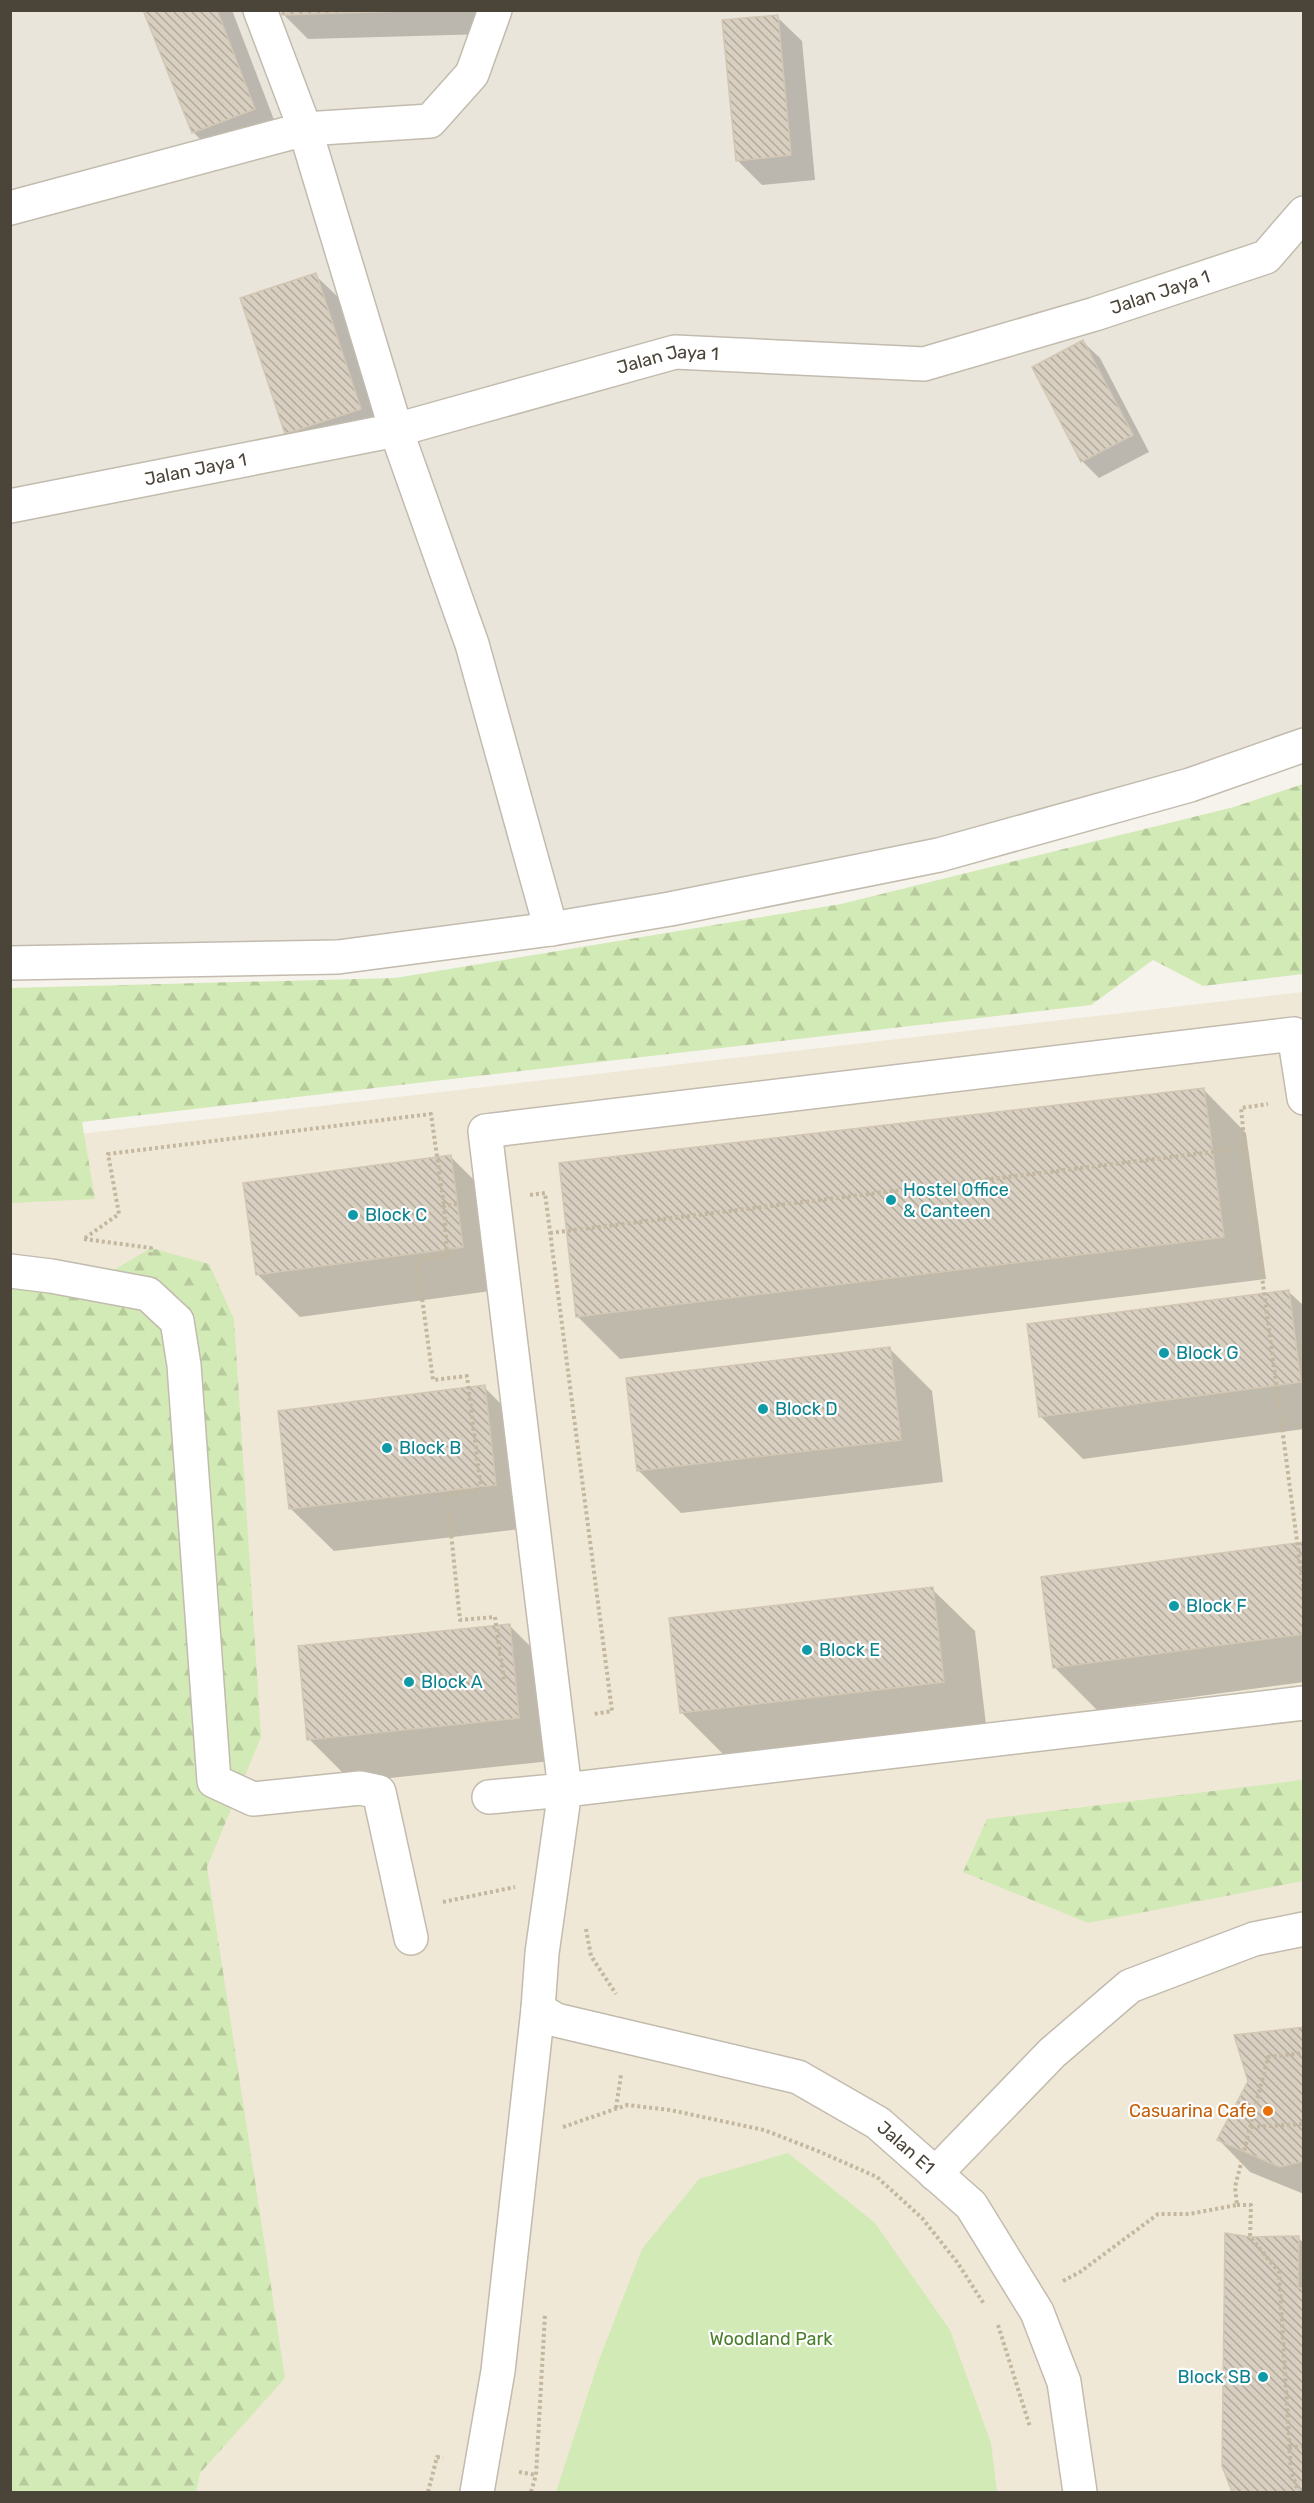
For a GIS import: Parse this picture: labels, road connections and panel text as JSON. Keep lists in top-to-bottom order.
{
  "streets": {
    "street": ["Jalan Jaya 1", "Jalan E1"]
  },
  "parks": ["Woodland Park"],
  "places": [
    "Hostel Office & Canteen",
    "Block C",
    "Block G",
    "Block D",
    "Block B",
    "Block F",
    "Block E",
    "Block A",
    "Casuarina Cafe",
    "Block SB"
  ]
}
